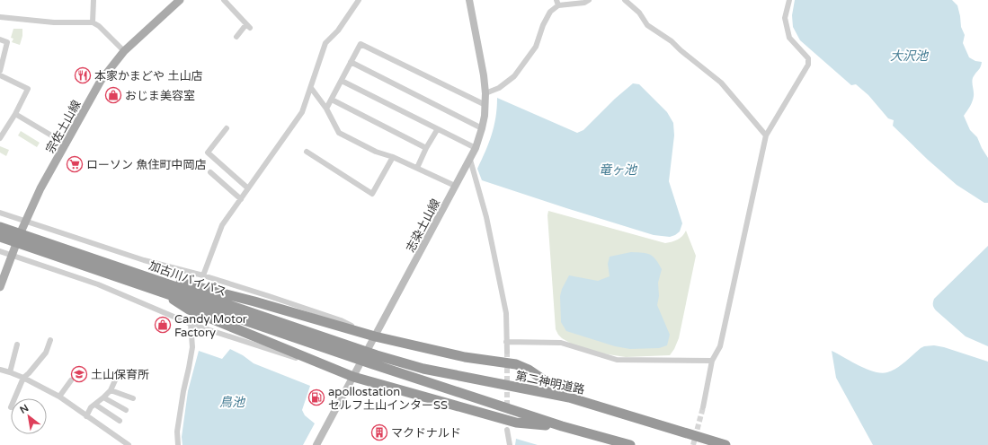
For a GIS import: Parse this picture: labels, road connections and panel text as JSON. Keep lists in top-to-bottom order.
{
  "streets": {
    "highway": ["加古川バイパス", "第二神明道路"],
    "main road": ["宗佐土山線", "志染土山線"]
  },
  "crossings": [
    ["加古川バイパス", "第二神明道路"]
  ],
  "water": ["大沢池", "竜ヶ池", "鳥池"],
  "places": {
    "restaurant": ["本家かまどや 土山店"],
    "shop": ["おじま美容室", "Candy Motor Factory"],
    "supermarket": ["ローソン 魚住町中岡店"],
    "school or university": ["土山保育所"],
    "fuel station": ["apollostation セルフ土山インターSS"],
    "building": ["マクドナルド"]
  },
  "north": "top left"
}
